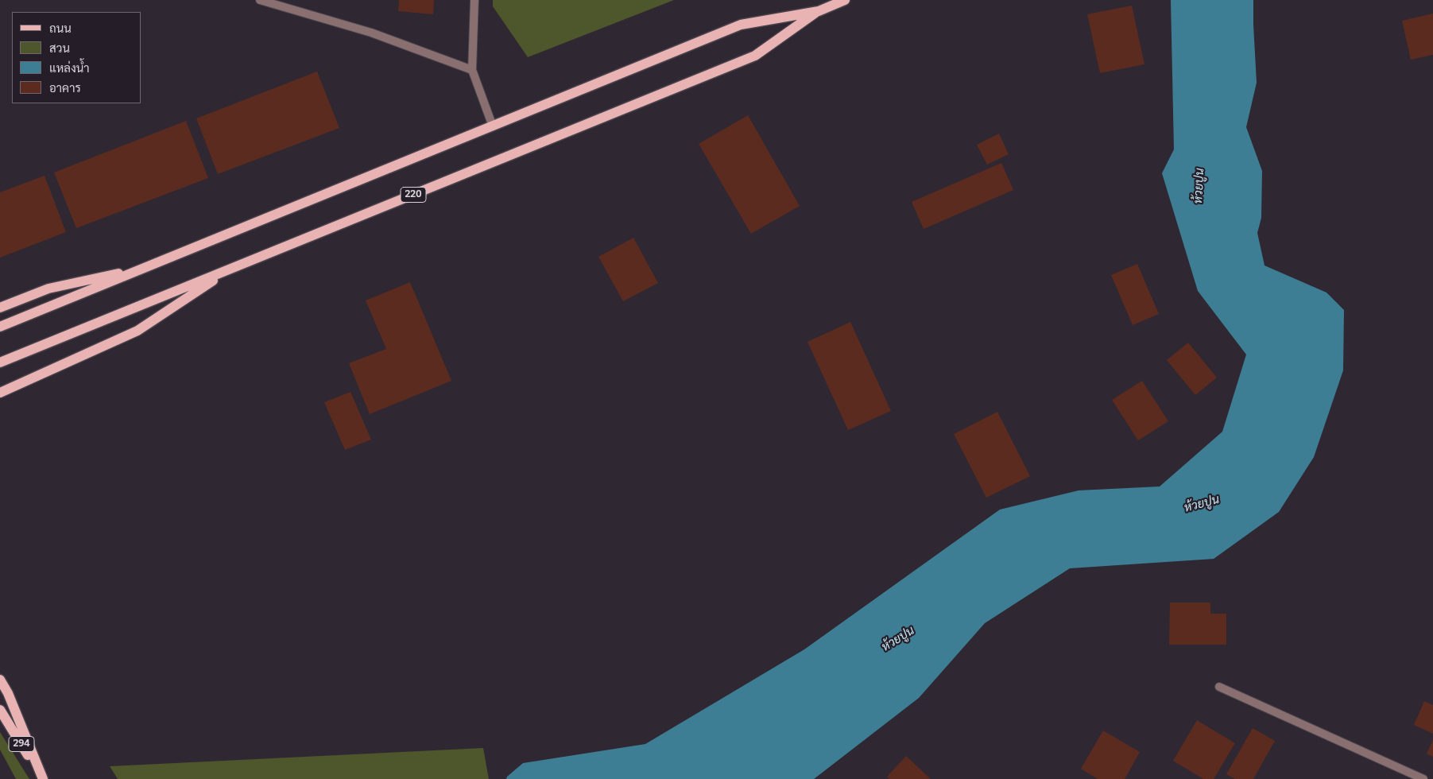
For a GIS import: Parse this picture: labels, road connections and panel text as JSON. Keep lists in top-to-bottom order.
{
  "streets": {
    "main road": ["220", "294"]
  },
  "water": ["ห้วยปูน"],
  "legend": [
    "ถนน",
    "สวน",
    "แหล่งน้ำ",
    "อาคาร"
  ]
}
